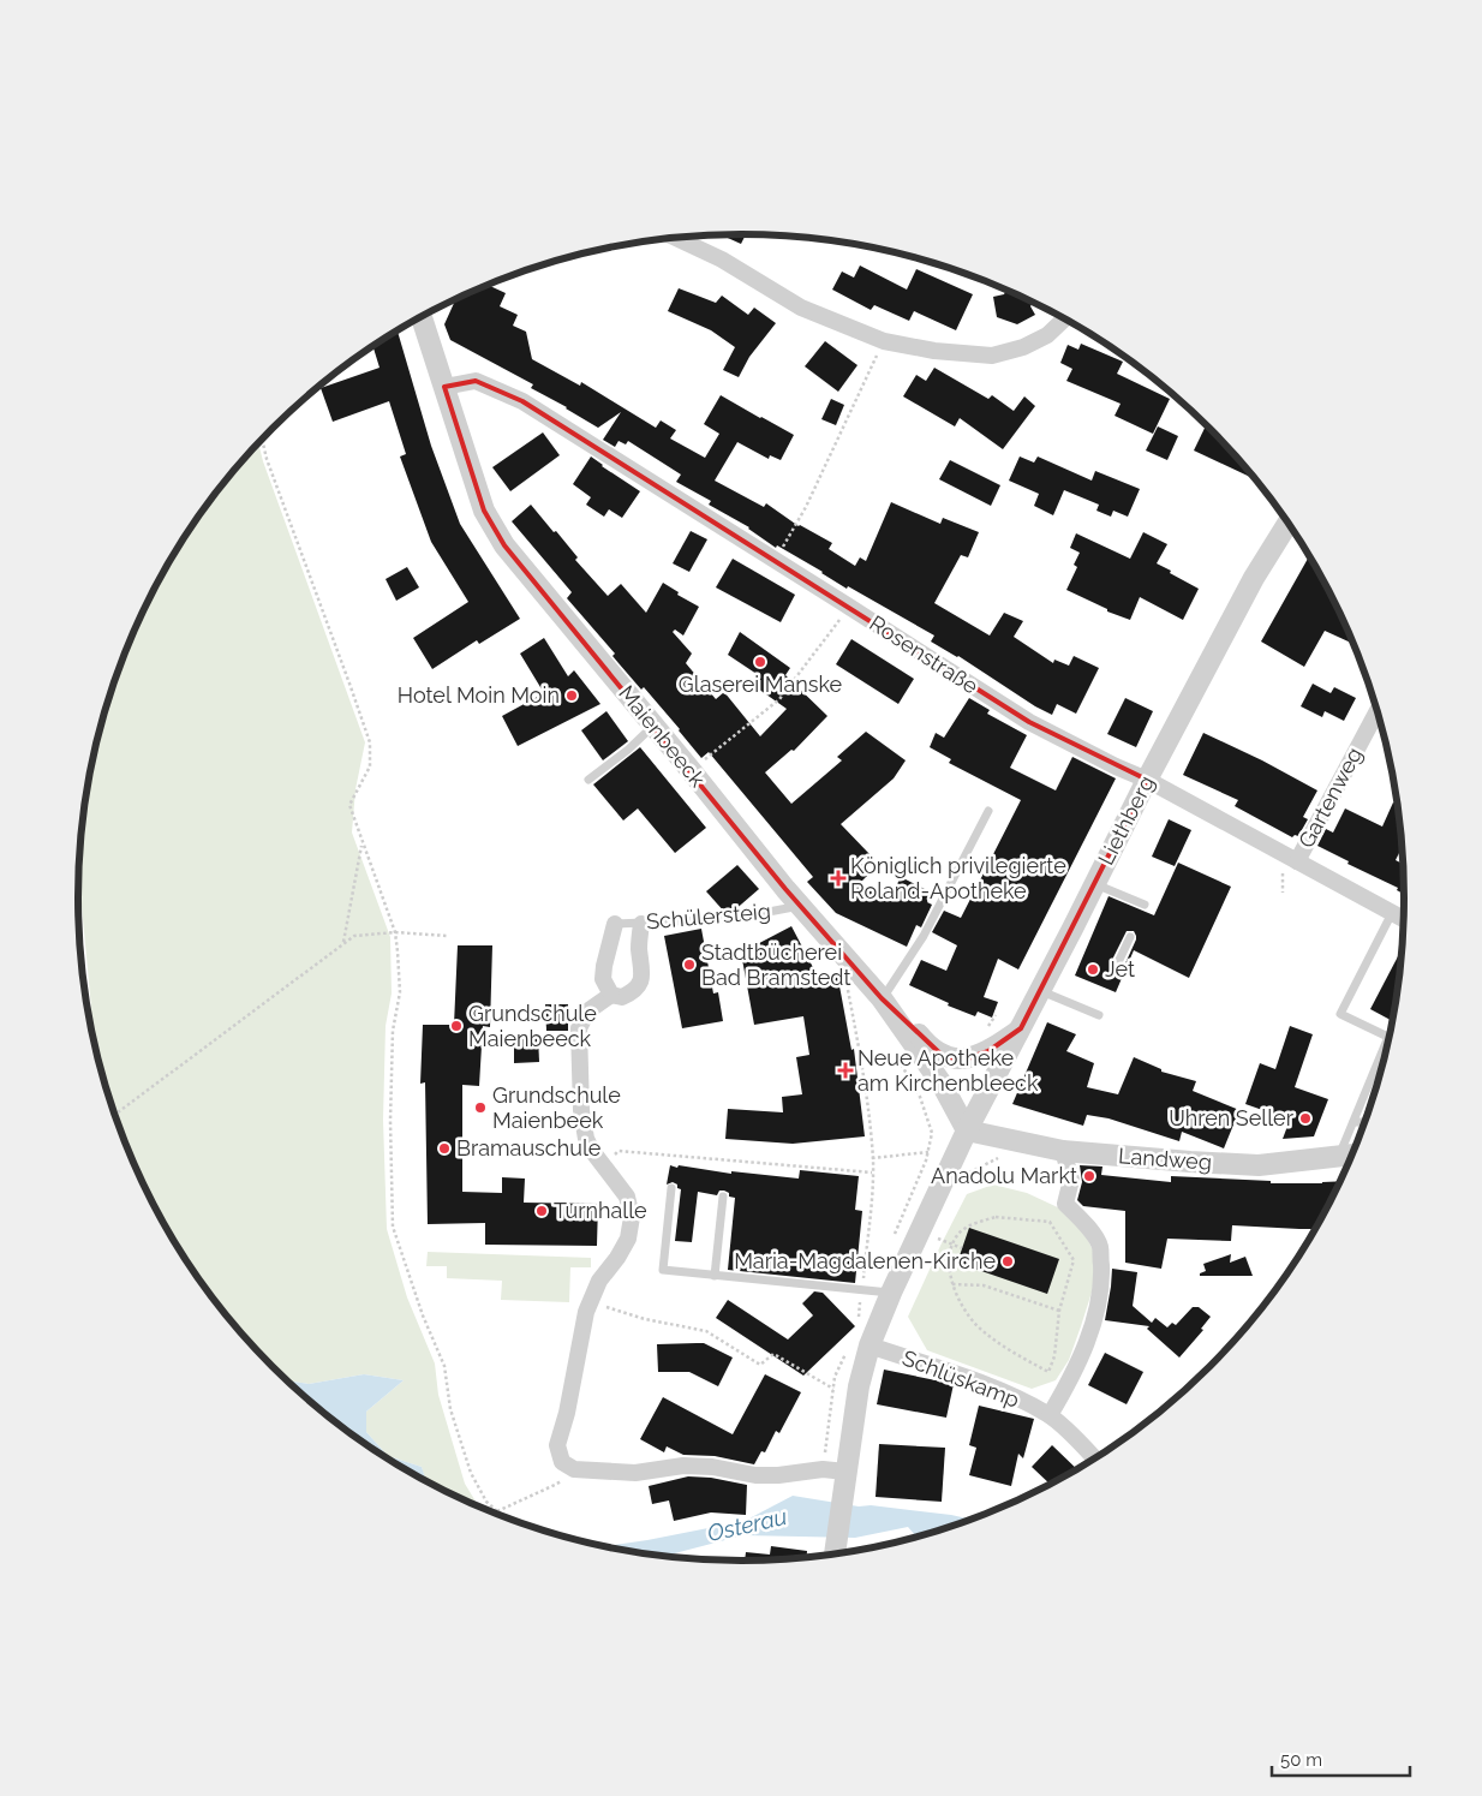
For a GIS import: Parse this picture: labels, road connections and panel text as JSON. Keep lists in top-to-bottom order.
{
  "streets": {
    "street": [
      "Rosenstraße",
      "Maienbeeck",
      "Gartenweg",
      "Liethberg",
      "Landweg",
      "Schlüskamp"
    ],
    "lane": ["Schülersteig"]
  },
  "crossings": [
    ["Rosenstraße", "Maienbeeck"],
    ["Rosenstraße", "Gartenweg"],
    ["Rosenstraße", "Liethberg"],
    ["Maienbeeck", "Liethberg"],
    ["Maienbeeck", "Schülersteig"],
    ["Maienbeeck", "Landweg"],
    ["Liethberg", "Landweg"],
    ["Liethberg", "Schlüskamp"]
  ],
  "water": ["Osterau"],
  "places": {
    "other": [
      "Glaserei Manske",
      "Hotel Moin Moin",
      "Stadtbücherei Bad Bramstedt",
      "Jet",
      "Grundschule Maienbeeck",
      "Grundschule Maienbeek",
      "Uhren Seller",
      "Bramauschule",
      "Anadolu Markt",
      "Turnhalle",
      "Maria-Magdalenen-Kirche"
    ],
    "health": ["Königlich privilegierte Roland-Apotheke", "Neue Apotheke am Kirchenbleeck"]
  },
  "scale_bar": "50 m"
}
